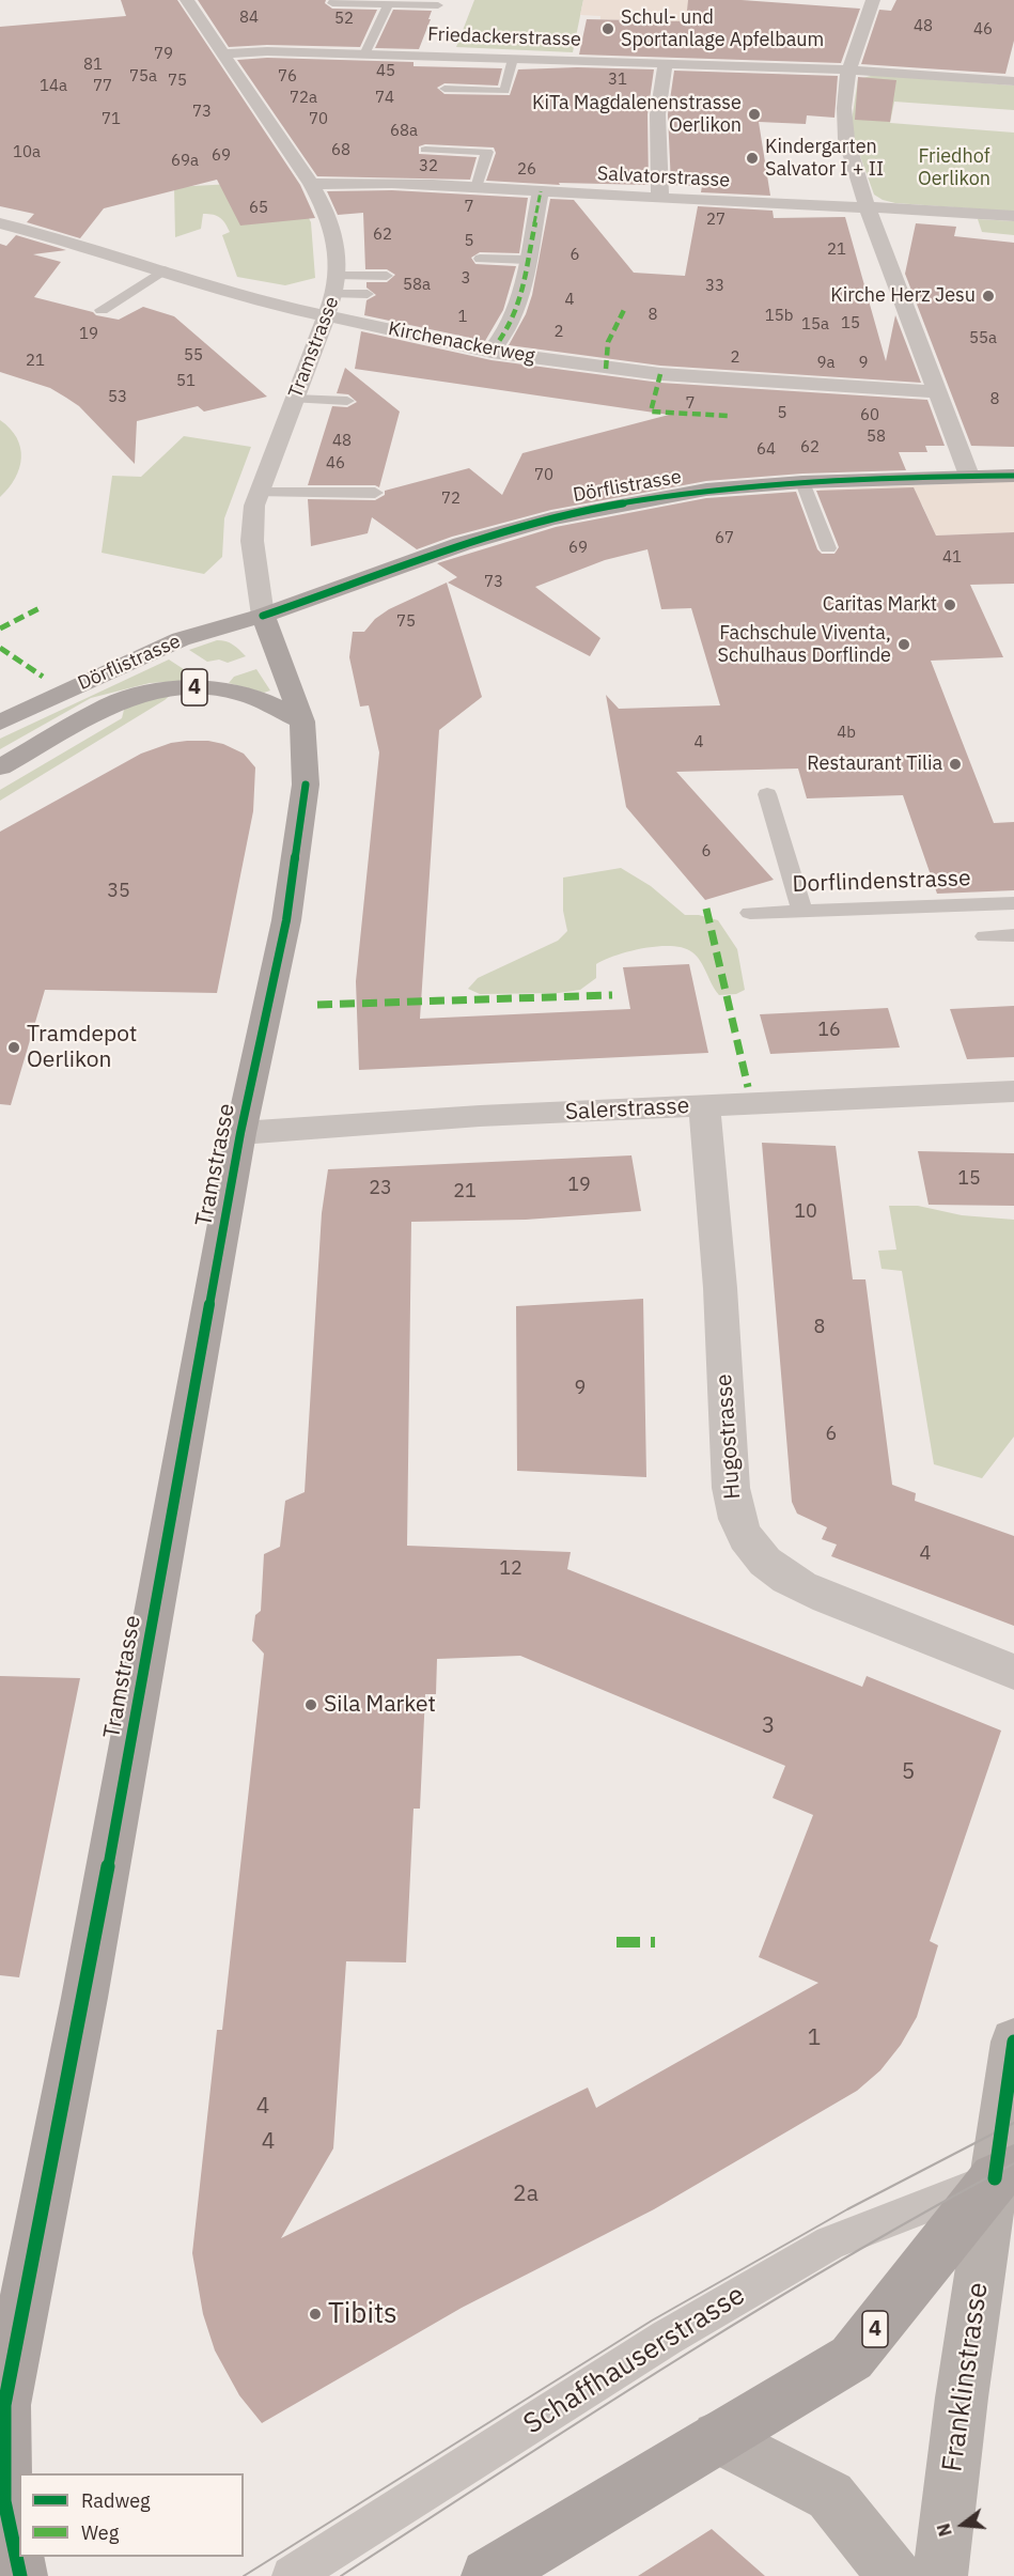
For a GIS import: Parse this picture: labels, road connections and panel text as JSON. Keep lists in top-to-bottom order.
{
  "streets": {
    "main road": ["Tramstrasse", "Dörflistrasse", "4"],
    "street": [
      "Friedackerstrasse",
      "Salvatorstrasse",
      "Kirchenackerweg",
      "Salerstrasse",
      "Hugostrasse",
      "Franklinstrasse"
    ],
    "lane": ["Dorflindenstrasse", "Schaffhauserstrasse"]
  },
  "crossings": [
    ["Friedackerstrasse", "Tramstrasse"],
    ["Salvatorstrasse", "Tramstrasse"],
    ["Kirchenackerweg", "Tramstrasse"],
    ["Tramstrasse", "Dörflistrasse"],
    ["Tramstrasse", "Salerstrasse"],
    ["4", "Schaffhauserstrasse"],
    ["4", "Franklinstrasse"],
    ["Salerstrasse", "Hugostrasse"],
    ["Schaffhauserstrasse", "Franklinstrasse"]
  ],
  "parks": ["Friedhof Oerlikon"],
  "places": [
    "Schul- und Sportanlage Apfelbaum",
    "KiTa Magdalenenstrasse Oerlikon",
    "Kindergarten Salvator I + II",
    "Kirche Herz Jesu",
    "Caritas Markt",
    "Fachschule Viventa, Schulhaus Dorflinde",
    "Restaurant Tilia",
    "Tramdepot Oerlikon",
    "Sila Market",
    "Tibits"
  ],
  "house_numbers": [
    "84",
    "52",
    "48",
    "46",
    "79",
    "81",
    "45",
    "75a",
    "76",
    "31",
    "75",
    "14a",
    "77",
    "72a",
    "74",
    "73",
    "71",
    "70",
    "68a",
    "68",
    "10a",
    "69",
    "69a",
    "32",
    "26",
    "7",
    "65",
    "27",
    "62",
    "5",
    "21",
    "6",
    "3",
    "58a",
    "33",
    "4",
    "8",
    "15b",
    "1",
    "15",
    "15a",
    "2",
    "19",
    "55a",
    "55",
    "2",
    "21",
    "9a",
    "9",
    "51",
    "53",
    "8",
    "7",
    "5",
    "60",
    "58",
    "48",
    "62",
    "64",
    "46",
    "70",
    "72",
    "67",
    "69",
    "41",
    "73",
    "75",
    "4b",
    "4",
    "6",
    "35",
    "16",
    "15",
    "19",
    "23",
    "21",
    "10",
    "8",
    "9",
    "6",
    "4",
    "12",
    "3",
    "5",
    "1",
    "4",
    "4",
    "2a"
  ],
  "legend": ["Radweg", "Weg"],
  "north": "left"
}
